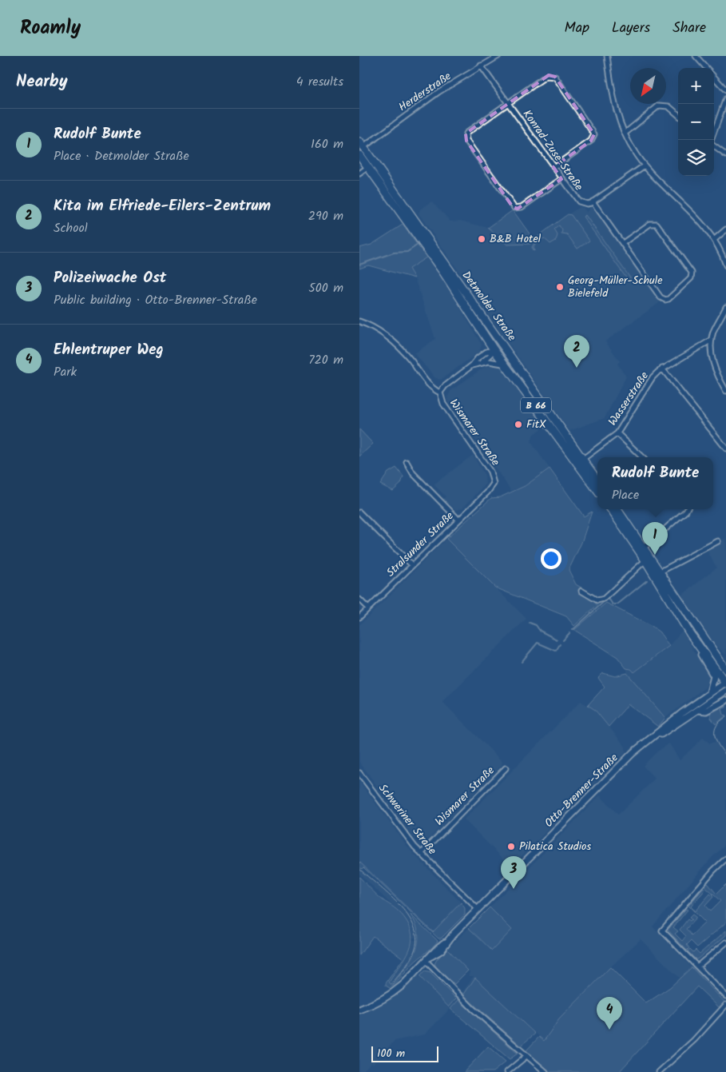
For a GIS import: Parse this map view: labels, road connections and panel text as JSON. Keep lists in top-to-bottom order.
{
  "streets": {
    "main road": ["Detmolder Straße", "B 66"],
    "street": [
      "Herderstraße",
      "Konrad-Zuse-Straße",
      "Wasserstraße",
      "Wismarer Straße",
      "Stralsunder Straße",
      "Otto-Brenner-Straße",
      "Schweriner Straße"
    ]
  },
  "crossings": [
    ["Herderstraße", "Konrad-Zuse-Straße"],
    ["Herderstraße", "Detmolder Straße"],
    ["Detmolder Straße", "Wasserstraße"],
    ["Wismarer Straße", "Stralsunder Straße"],
    ["Wismarer Straße", "Schweriner Straße"],
    ["Otto-Brenner-Straße", "Schweriner Straße"]
  ],
  "places": [
    "B&B Hotel",
    "Georg-Müller-Schule Bielefeld",
    "FitX",
    "Pilatica Studios"
  ],
  "scale_bar": "100 m",
  "north": "bottom left",
  "page": {
    "header": "Roamly",
    "nav": ["Map", "Layers", "Share"],
    "heading": ["Nearby", "4 results"],
    "map_buttons": ["+", "−"],
    "list": [
      {
        "mark": "1",
        "name": "Rudolf Bunte",
        "note": "Place · Detmolder Straße",
        "value": "160 m"
      },
      {
        "mark": "2",
        "name": "Kita im Elfriede-Eilers-Zentrum",
        "note": "School",
        "value": "290 m"
      },
      {
        "mark": "3",
        "name": "Polizeiwache Ost",
        "note": "Public building · Otto-Brenner-Straße",
        "value": "500 m"
      },
      {
        "mark": "4",
        "name": "Ehlentruper Weg",
        "note": "Park",
        "value": "720 m"
      }
    ],
    "pins": [
      "2",
      "1",
      "3",
      "4"
    ],
    "popup": ["Rudolf Bunte", "Place"],
    "scale": "100 m"
  }
}
